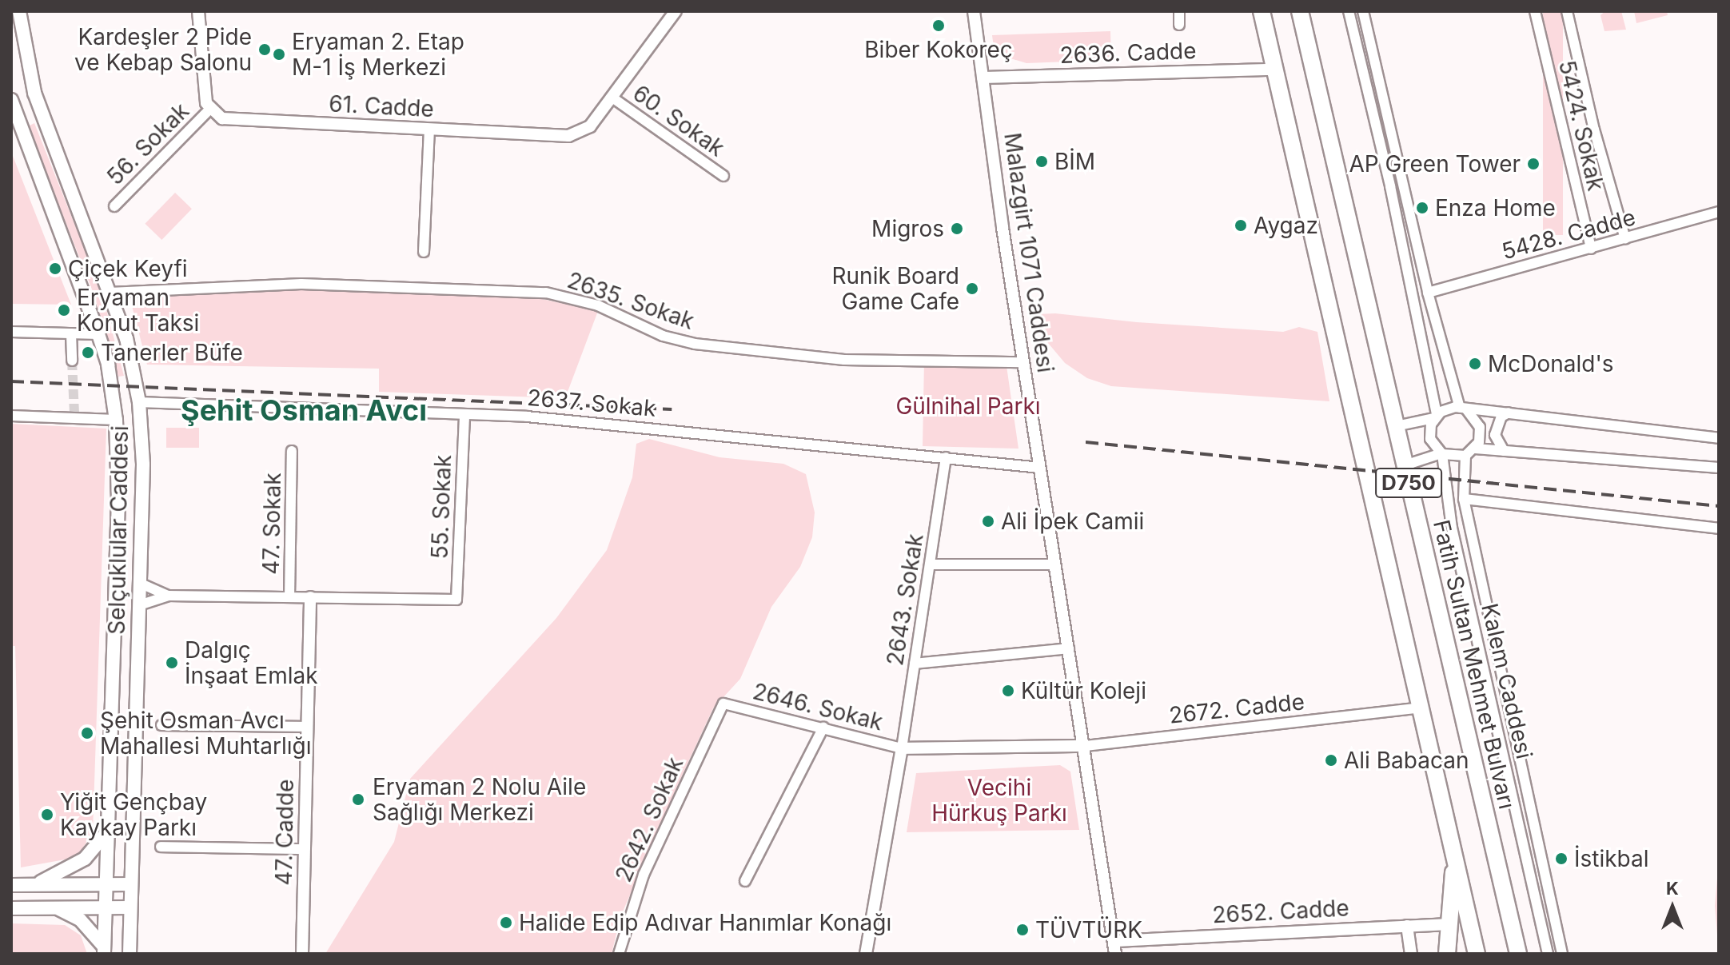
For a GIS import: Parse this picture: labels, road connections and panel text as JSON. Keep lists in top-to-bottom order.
{
  "streets": {
    "highway": ["D750", "Fatih Sultan Mehmet Bulvarı"],
    "main road": ["Selçuklular Caddesi"],
    "street": [
      "2636. Cadde",
      "61. Cadde",
      "60. Sokak",
      "5424. Sokak",
      "56. Sokak",
      "5428. Cadde",
      "Malazgirt 1071 Caddesi",
      "2635. Sokak",
      "2637. Sokak",
      "55. Sokak",
      "47. Sokak",
      "2643. Sokak",
      "Kalem Caddesi",
      "2646. Sokak",
      "2672. Cadde",
      "2642. Sokak",
      "47. Cadde",
      "2652. Cadde"
    ]
  },
  "crossings": [
    ["2636. Cadde", "Malazgirt 1071 Caddesi"],
    ["2636. Cadde", "D750"],
    ["61. Cadde", "60. Sokak"],
    ["61. Cadde", "56. Sokak"],
    ["5424. Sokak", "5428. Cadde"],
    ["Malazgirt 1071 Caddesi", "2635. Sokak"],
    ["Malazgirt 1071 Caddesi", "2637. Sokak"],
    ["Malazgirt 1071 Caddesi", "2672. Cadde"],
    ["Malazgirt 1071 Caddesi", "2652. Cadde"],
    ["2635. Sokak", "Selçuklular Caddesi"],
    ["2637. Sokak", "55. Sokak"],
    ["2637. Sokak", "Selçuklular Caddesi"],
    ["2637. Sokak", "2643. Sokak"],
    ["D750", "2672. Cadde"],
    ["55. Sokak", "47. Cadde"],
    ["2643. Sokak", "2646. Sokak"],
    ["2643. Sokak", "2672. Cadde"],
    ["2646. Sokak", "2672. Cadde"],
    ["2646. Sokak", "2642. Sokak"]
  ],
  "districts": ["Şehit Osman Avcı"],
  "parks": ["Gülnihal Parkı", "Vecihi Hürkuş Parkı"],
  "places": [
    "Biber Kokoreç",
    "Kardeşler 2 Pide ve Kebap Salonu",
    "Eryaman 2. Etap M-1 İş Merkezi",
    "BİM",
    "AP Green Tower",
    "Enza Home",
    "Aygaz",
    "Migros",
    "Çiçek Keyfi",
    "Runik Board Game Cafe",
    "Eryaman Konut Taksi",
    "Tanerler Büfe",
    "McDonald's",
    "Ali İpek Camii",
    "Dalgıç İnşaat Emlak",
    "Kültür Koleji",
    "Şehit Osman Avcı Mahallesi Muhtarlığı",
    "Ali Babacan",
    "Eryaman 2 Nolu Aile Sağlığı Merkezi",
    "Yiğit Gençbay Kaykay Parkı",
    "İstikbal",
    "Halide Edip Adıvar Hanımlar Konağı",
    "TÜVTÜRK"
  ],
  "north": "top"
}
